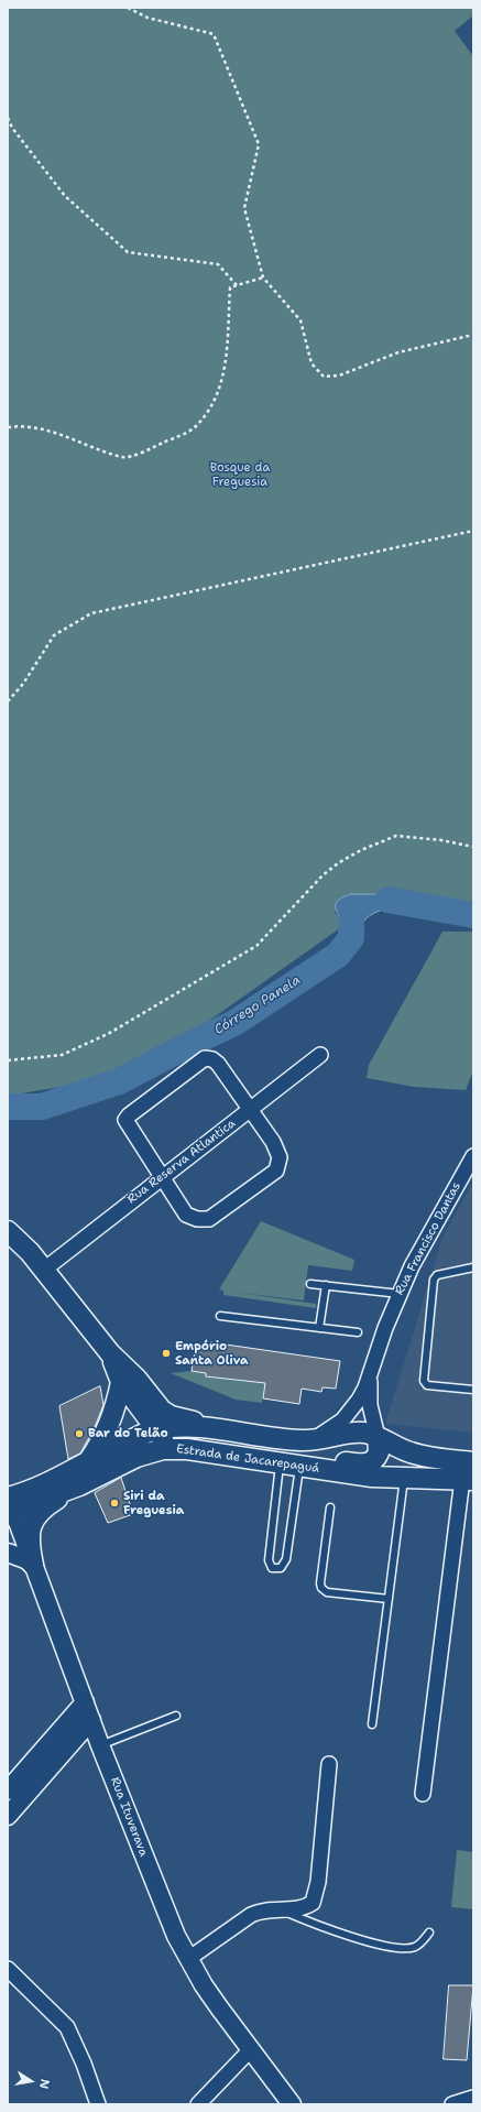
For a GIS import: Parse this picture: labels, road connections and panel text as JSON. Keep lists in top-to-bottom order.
{
  "streets": {
    "main road": ["Estrada de Jacarepaguá"],
    "street": ["Rua Reserva Atlantica", "Rua Francisco Dantas", "Rua Ituverava"]
  },
  "crossings": [
    ["Rua Francisco Dantas", "Estrada de Jacarepaguá"],
    ["Estrada de Jacarepaguá", "Rua Ituverava"]
  ],
  "water": ["Córrego Panela"],
  "parks": ["Bosque da Freguesia"],
  "places": ["Empório Santa Oliva", "Bar do Telão", "Siri da Freguesia"],
  "north": "right"
}
